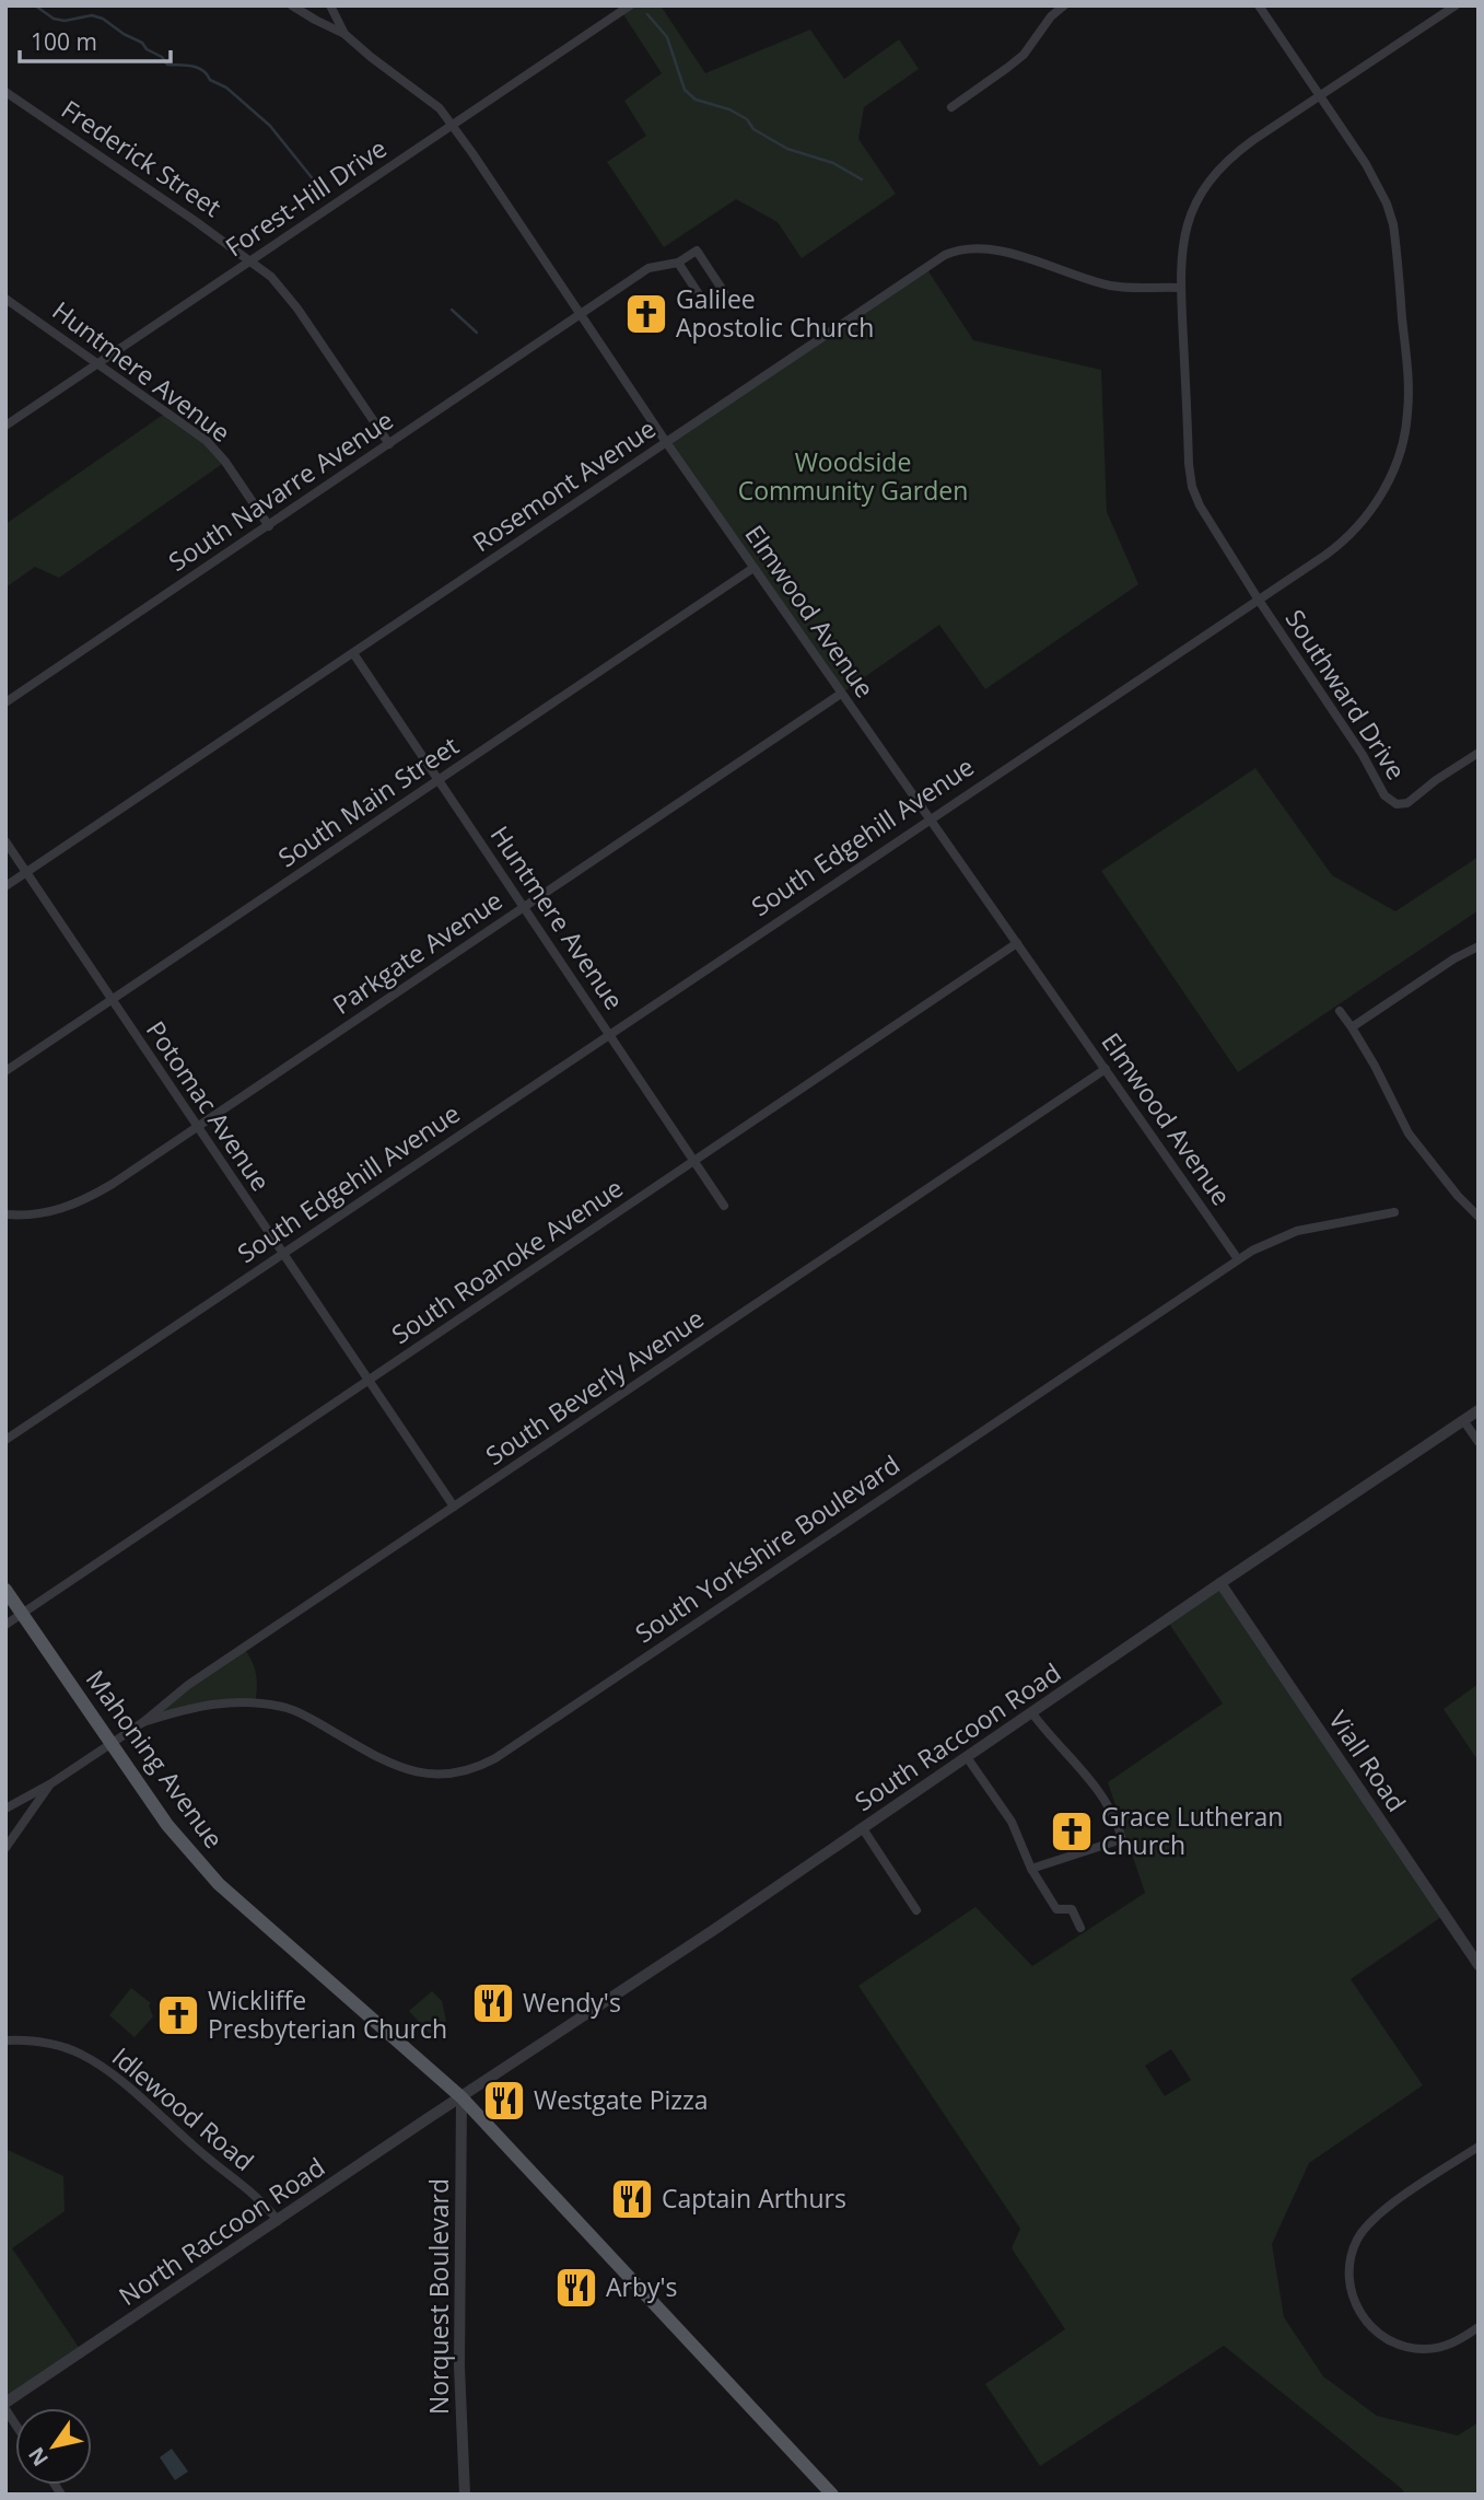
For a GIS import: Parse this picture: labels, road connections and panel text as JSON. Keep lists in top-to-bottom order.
{
  "streets": {
    "main road": ["Mahoning Avenue"],
    "street": [
      "Frederick Street",
      "Forest-Hill Drive",
      "Huntmere Avenue",
      "Rosemont Avenue",
      "South Navarre Avenue",
      "Elmwood Avenue",
      "Southward Drive",
      "South Main Street",
      "South Edgehill Avenue",
      "Parkgate Avenue",
      "Potomac Avenue",
      "South Roanoke Avenue",
      "South Beverly Avenue",
      "South Yorkshire Boulevard",
      "South Raccoon Road",
      "Viall Road",
      "Idlewood Road",
      "North Raccoon Road",
      "Norquest Boulevard"
    ]
  },
  "crossings": [
    ["Frederick Street", "Forest-Hill Drive"],
    ["Frederick Street", "South Navarre Avenue"],
    ["Forest-Hill Drive", "Huntmere Avenue"],
    ["Forest-Hill Drive", "Elmwood Avenue"],
    ["Huntmere Avenue", "Rosemont Avenue"],
    ["Huntmere Avenue", "South Navarre Avenue"],
    ["Huntmere Avenue", "South Main Street"],
    ["Huntmere Avenue", "South Edgehill Avenue"],
    ["Huntmere Avenue", "Parkgate Avenue"],
    ["Huntmere Avenue", "South Roanoke Avenue"],
    ["Rosemont Avenue", "Elmwood Avenue"],
    ["Rosemont Avenue", "Potomac Avenue"],
    ["South Navarre Avenue", "Elmwood Avenue"],
    ["Elmwood Avenue", "South Main Street"],
    ["Elmwood Avenue", "South Edgehill Avenue"],
    ["Elmwood Avenue", "Parkgate Avenue"],
    ["Elmwood Avenue", "South Roanoke Avenue"],
    ["Elmwood Avenue", "South Beverly Avenue"],
    ["Elmwood Avenue", "South Yorkshire Boulevard"],
    ["Southward Drive", "South Edgehill Avenue"],
    ["South Main Street", "Potomac Avenue"],
    ["South Edgehill Avenue", "Potomac Avenue"],
    ["Parkgate Avenue", "Potomac Avenue"],
    ["Potomac Avenue", "South Roanoke Avenue"],
    ["Potomac Avenue", "South Beverly Avenue"],
    ["South Roanoke Avenue", "Mahoning Avenue"],
    ["South Beverly Avenue", "South Yorkshire Boulevard"],
    ["South Beverly Avenue", "Mahoning Avenue"],
    ["South Raccoon Road", "Mahoning Avenue"],
    ["South Raccoon Road", "Viall Road"],
    ["South Raccoon Road", "North Raccoon Road"],
    ["South Raccoon Road", "Norquest Boulevard"],
    ["Mahoning Avenue", "North Raccoon Road"],
    ["Mahoning Avenue", "Norquest Boulevard"],
    ["Idlewood Road", "North Raccoon Road"],
    ["North Raccoon Road", "Norquest Boulevard"]
  ],
  "parks": ["Woodside Community Garden"],
  "places": {
    "church": ["Galilee Apostolic Church", "Grace Lutheran Church", "Wickliffe Presbyterian Church"],
    "restaurant": [
      "Wendy's",
      "Westgate Pizza",
      "Captain Arthurs",
      "Arby's"
    ]
  },
  "scale_bar": "100 m",
  "north": "bottom left"
}
